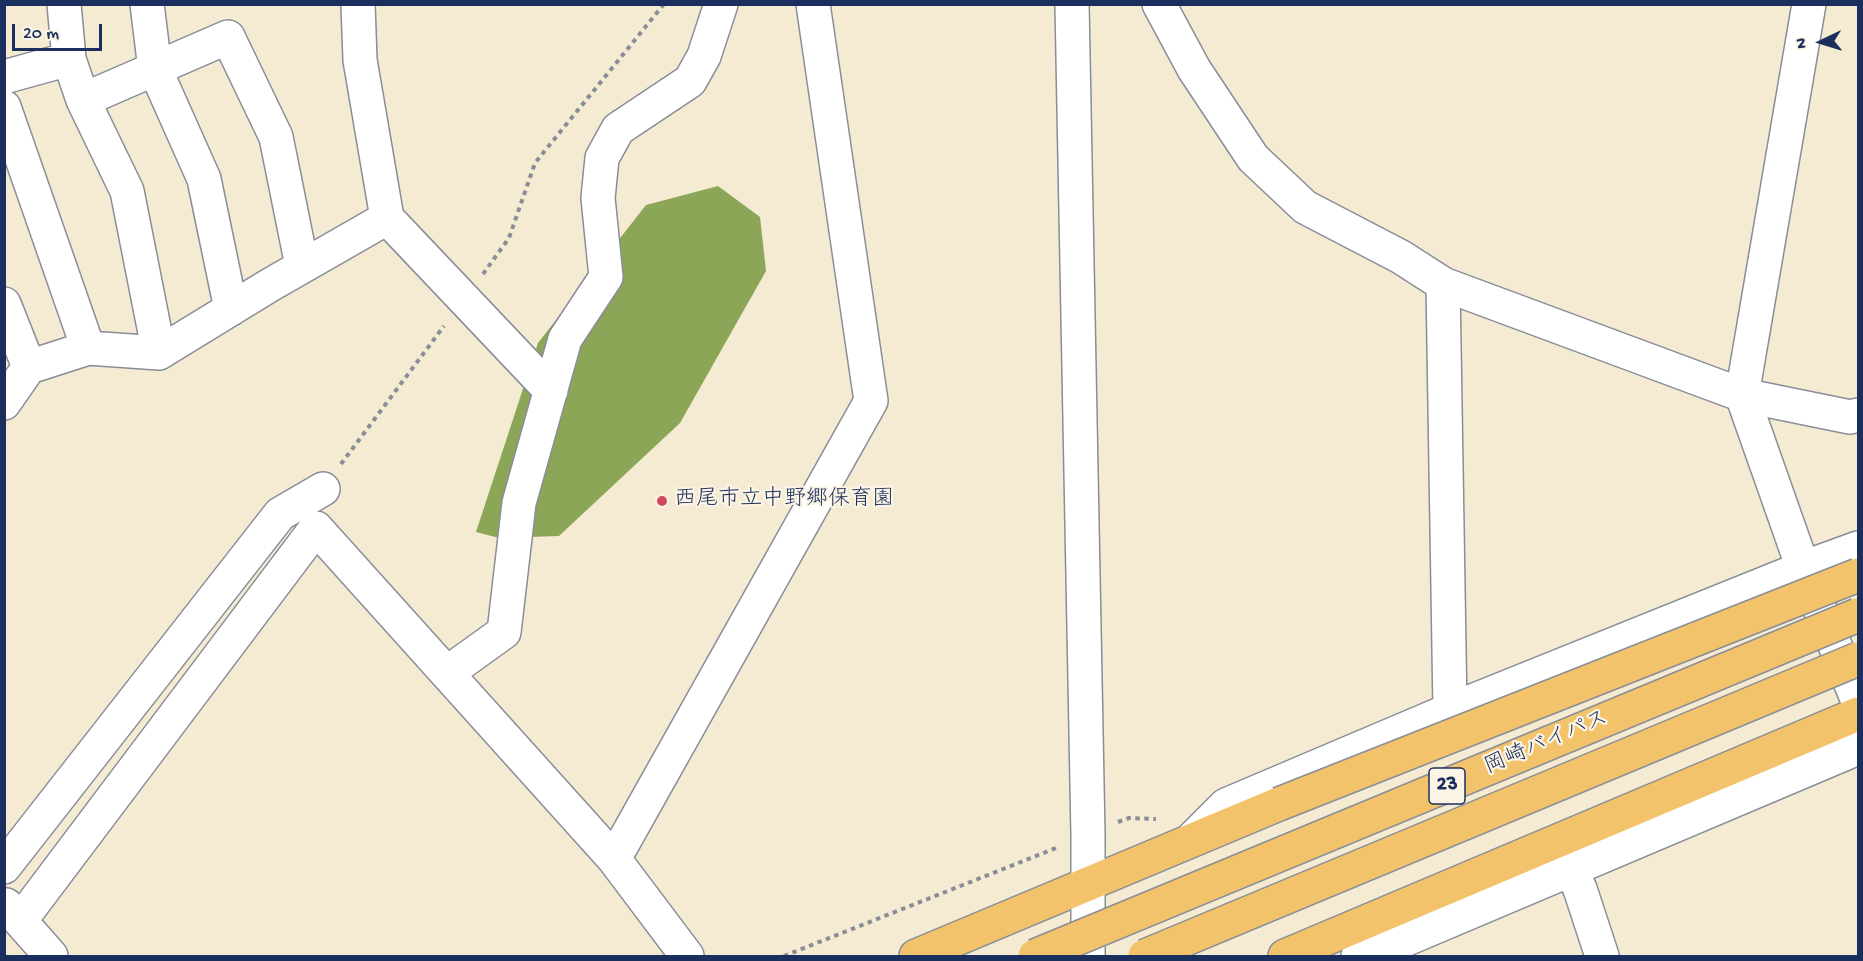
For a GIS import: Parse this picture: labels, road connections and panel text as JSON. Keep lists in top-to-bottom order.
{
  "streets": {
    "highway": ["岡崎バイパス", "23"]
  },
  "places": ["西尾市立中野郷保育園"],
  "scale_bar": "20 m",
  "north": "left"
}
